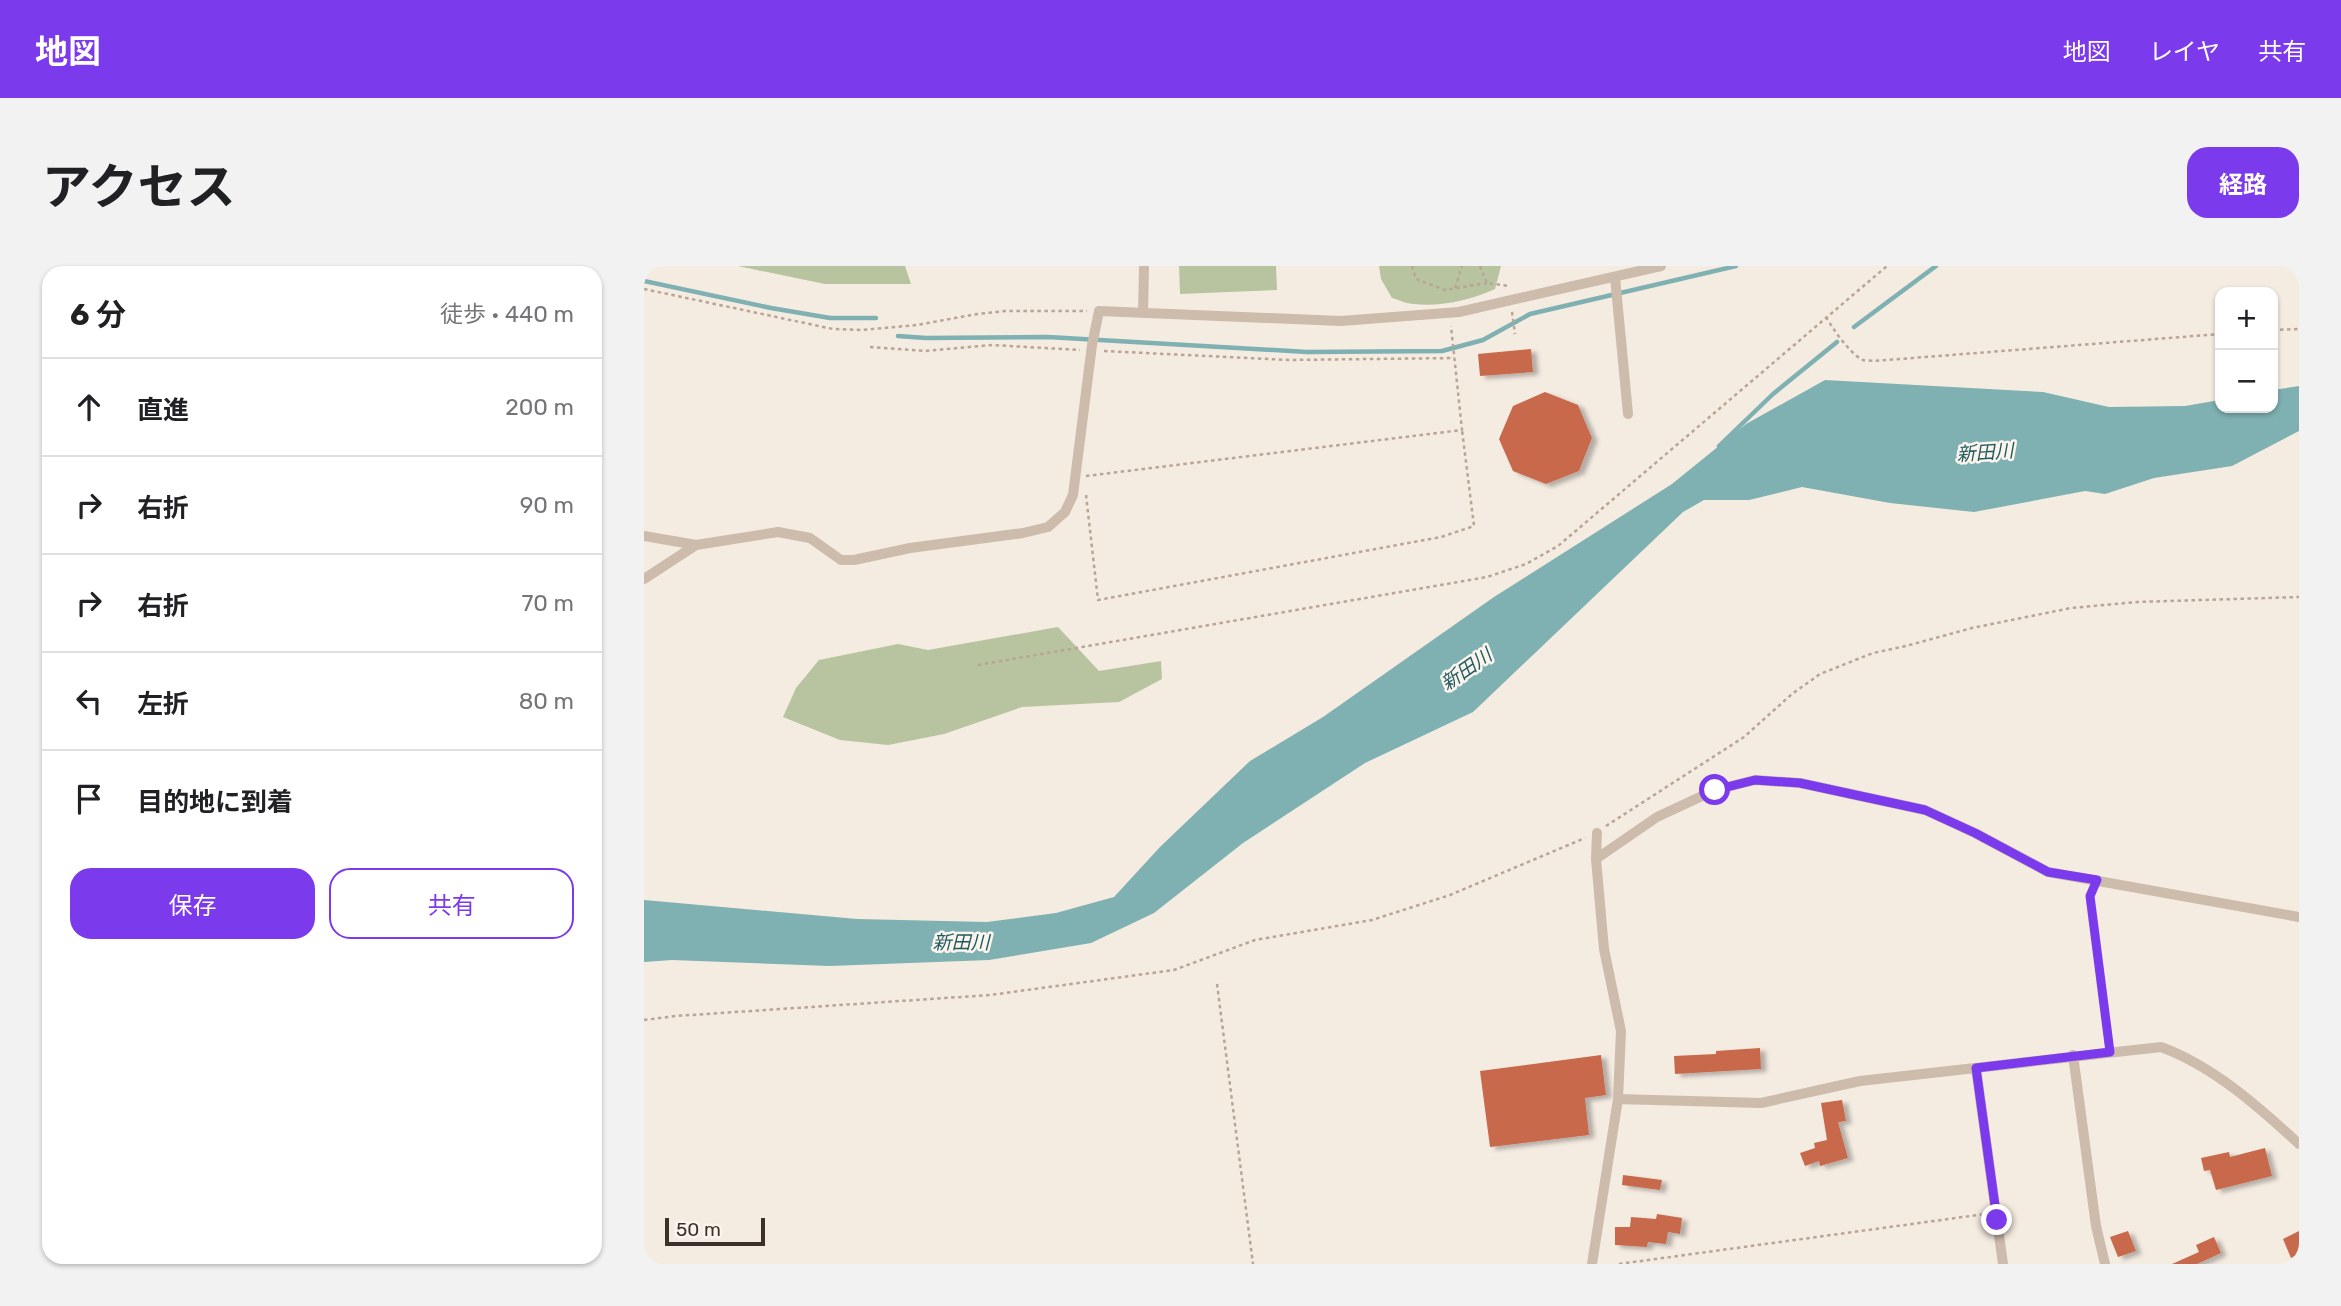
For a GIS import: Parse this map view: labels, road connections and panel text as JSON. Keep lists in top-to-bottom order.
{
  "water": ["新田川"],
  "scale_bar": "50 m",
  "page": {
    "header": "地図",
    "nav": ["地図", "レイヤ", "共有"],
    "title": "アクセス",
    "buttons": [
      "経路",
      ["保存", "共有"]
    ],
    "heading": ["6 分", "徒歩 · 440 m"],
    "map_buttons": ["+", "−"],
    "list": [
      ["直進", "200 m"],
      ["右折", "90 m"],
      ["右折", "70 m"],
      ["左折", "80 m"],
      "目的地に到着"
    ],
    "scale": "50 m"
  }
}
